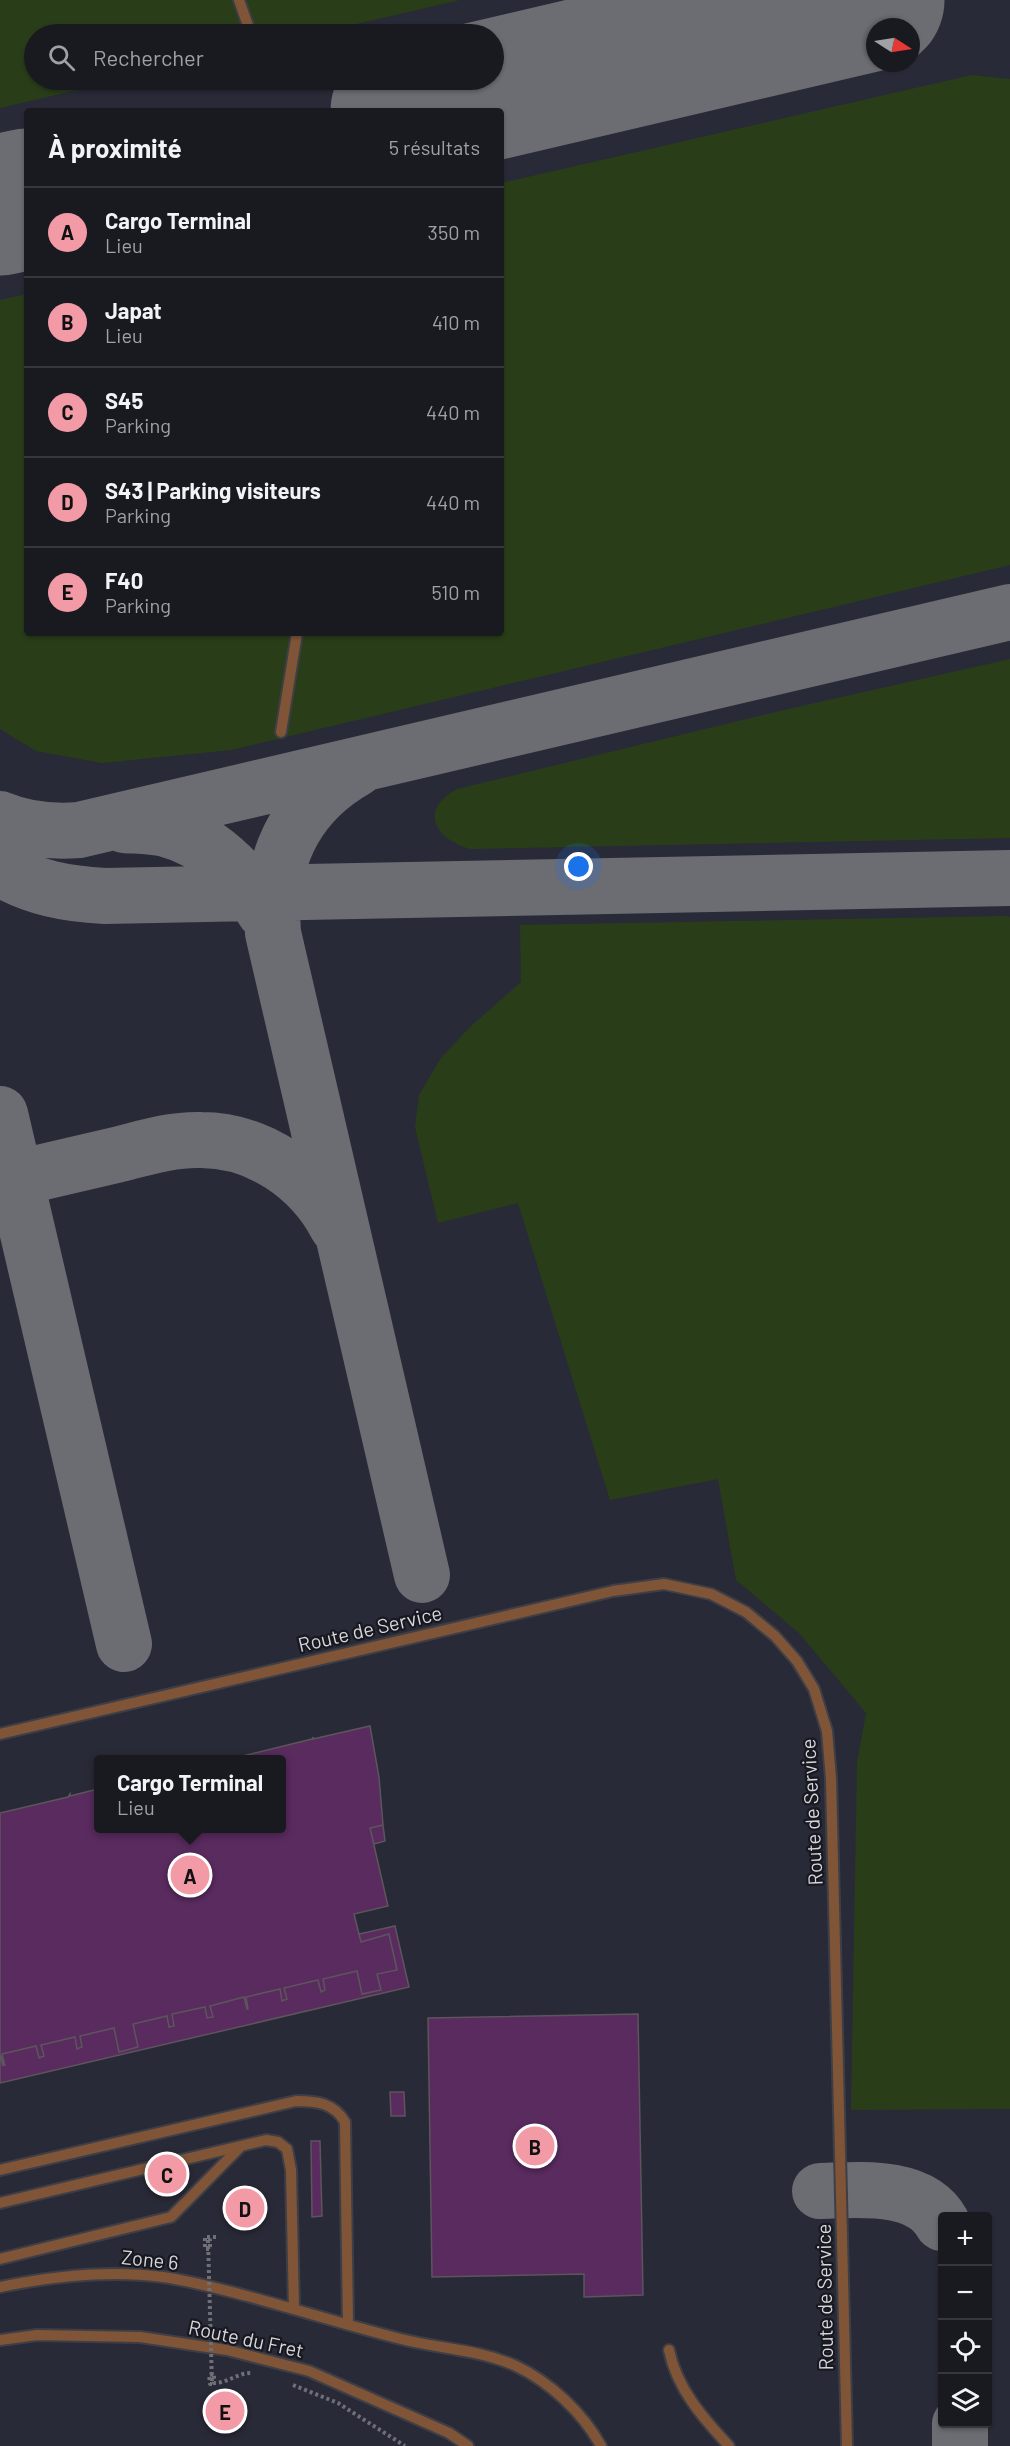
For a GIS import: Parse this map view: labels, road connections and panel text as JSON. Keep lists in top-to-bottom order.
{
  "streets": {
    "lane": ["Route de Service", "Zone 6", "Route du Fret"]
  },
  "north": "right",
  "page": {
    "search": "Rechercher",
    "heading": ["À proximité", "5 résultats"],
    "list": [
      {
        "mark": "A",
        "name": "Cargo Terminal",
        "note": "Lieu",
        "value": "350 m"
      },
      {
        "mark": "B",
        "name": "Japat",
        "note": "Lieu",
        "value": "410 m"
      },
      {
        "mark": "C",
        "name": "S45",
        "note": "Parking",
        "value": "440 m"
      },
      {
        "mark": "D",
        "name": "S43 | Parking visiteurs",
        "note": "Parking",
        "value": "440 m"
      },
      {
        "mark": "E",
        "name": "F40",
        "note": "Parking",
        "value": "510 m"
      }
    ],
    "popup": ["Cargo Terminal", "Lieu"],
    "pins": [
      "A",
      "B",
      "C",
      "D",
      "E"
    ],
    "map_buttons": ["+", "−"]
  }
}
